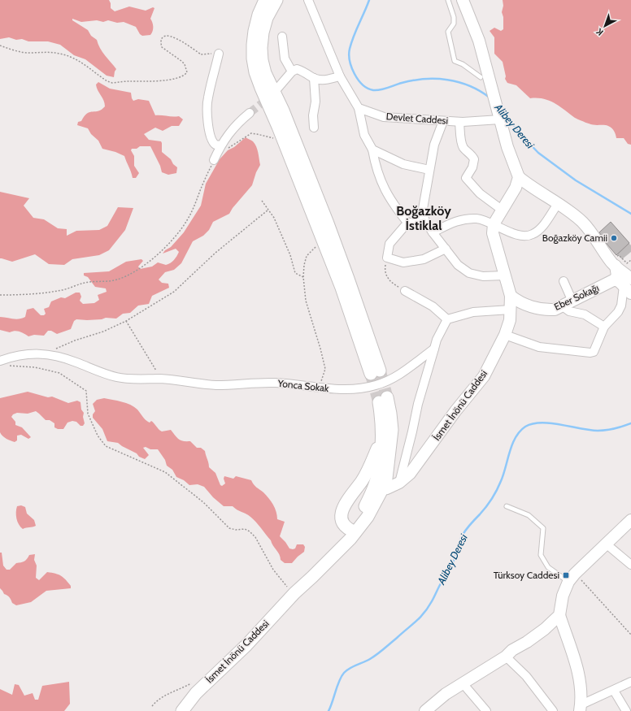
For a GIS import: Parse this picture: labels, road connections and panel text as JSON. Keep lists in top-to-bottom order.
{
  "streets": {
    "main road": ["İsmet İnönü Caddesi"],
    "street": ["Devlet Caddesi", "Eber Sokağı", "Yonca Sokak"]
  },
  "crossings": [
    ["Eber Sokağı", "İsmet İnönü Caddesi"]
  ],
  "districts": ["Boğazköy İstiklal"],
  "water": ["Alibey Deresi"],
  "places": {
    "other": ["Boğazköy Camii"],
    "transit": ["Türksoy Caddesi"]
  },
  "north": "bottom left"
}
